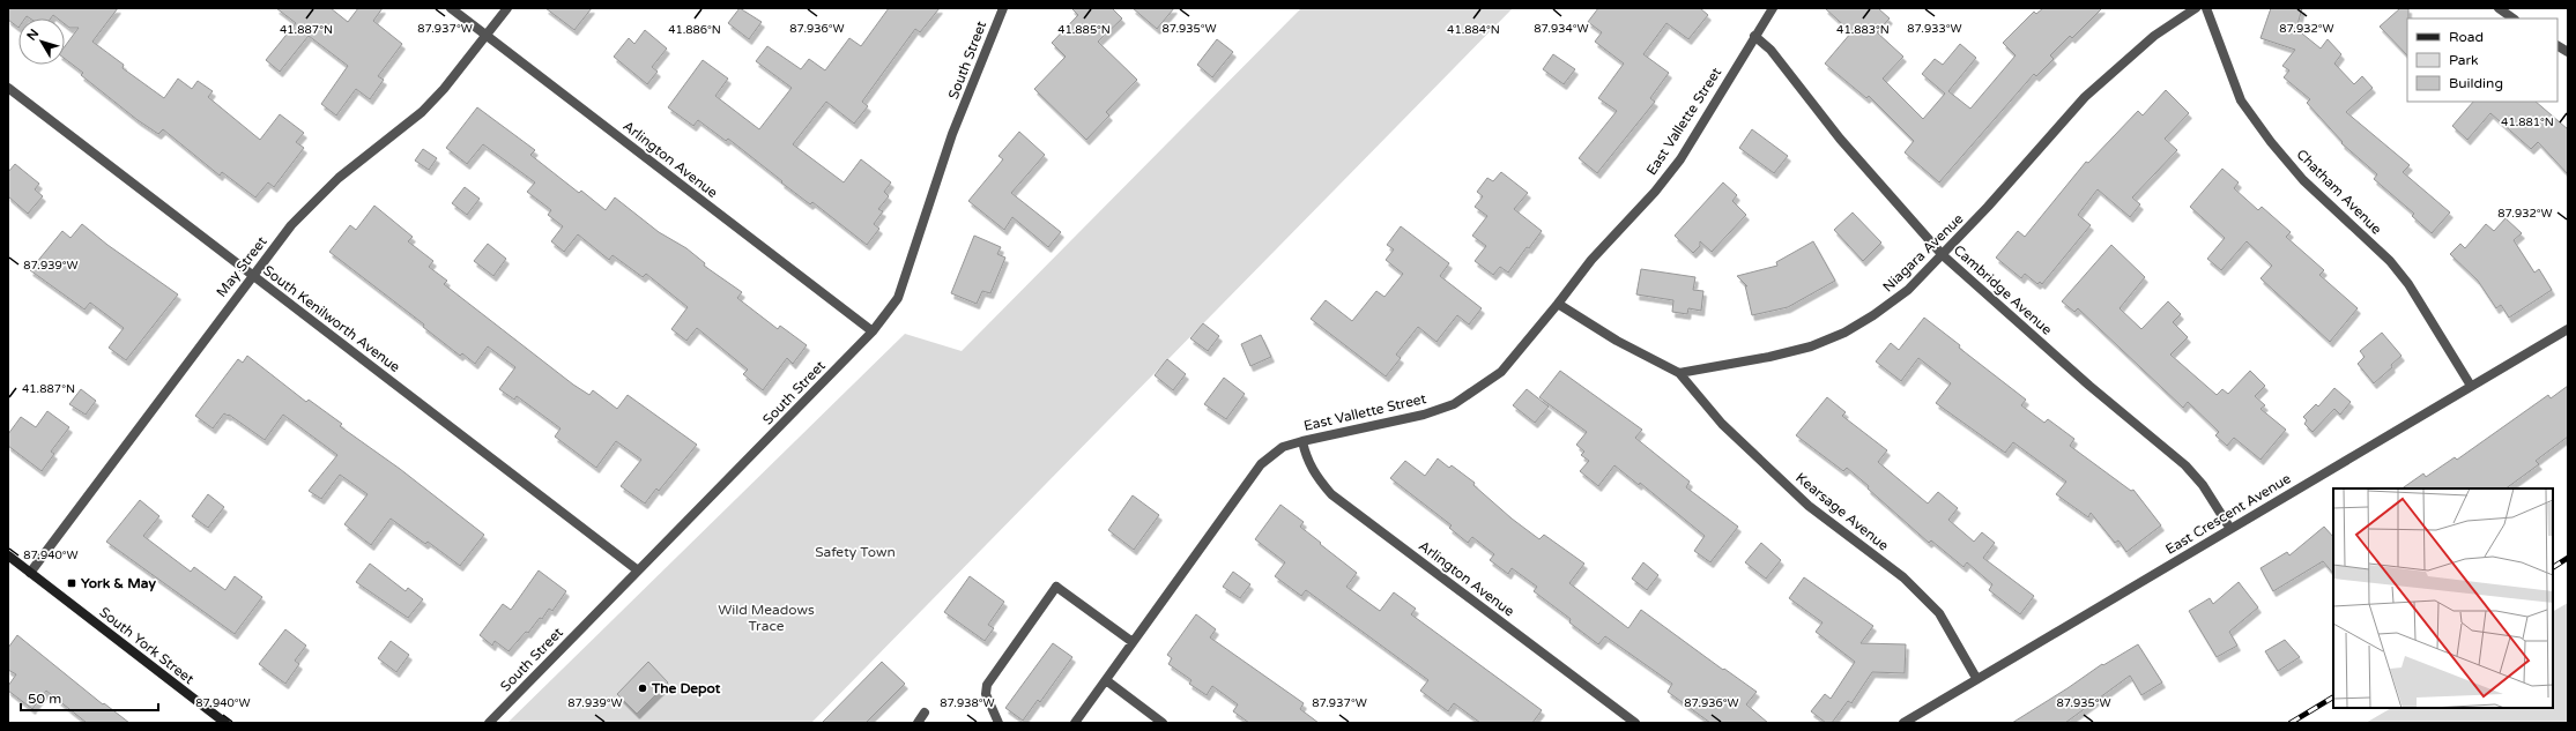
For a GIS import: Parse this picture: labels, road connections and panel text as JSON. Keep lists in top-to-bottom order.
{
  "streets": {
    "main road": ["South York Street"],
    "street": [
      "South Street",
      "East Vallette Street",
      "Arlington Avenue",
      "Chatham Avenue",
      "Niagara Avenue",
      "May Street",
      "Cambridge Avenue",
      "South Kenilworth Avenue",
      "Kearsage Avenue",
      "East Crescent Avenue"
    ]
  },
  "crossings": [
    ["South Street", "Arlington Avenue"],
    ["South Street", "South Kenilworth Avenue"],
    ["East Vallette Street", "Arlington Avenue"],
    ["East Vallette Street", "Cambridge Avenue"],
    ["Arlington Avenue", "May Street"],
    ["Chatham Avenue", "East Crescent Avenue"],
    ["Niagara Avenue", "Cambridge Avenue"],
    ["Niagara Avenue", "Kearsage Avenue"],
    ["May Street", "South Kenilworth Avenue"],
    ["May Street", "South York Street"],
    ["Cambridge Avenue", "East Crescent Avenue"],
    ["Kearsage Avenue", "East Crescent Avenue"]
  ],
  "parks": ["Safety Town", "Wild Meadows Trace"],
  "places": {
    "transit": ["York & May"],
    "other": ["The Depot"]
  },
  "legend": ["Road", "Park", "Building"],
  "scale_bar": "50 m",
  "north": "top left",
  "coordinates": [
    "87.937°W",
    "87.936°W",
    "87.933°W",
    "87.932°W",
    "87.935°W",
    "87.934°W",
    "41.887°N",
    "41.886°N",
    "41.885°N",
    "41.884°N",
    "41.883°N",
    "41.881°N",
    "87.939°W",
    "87.940°W",
    "87.938°W"
  ]
}
